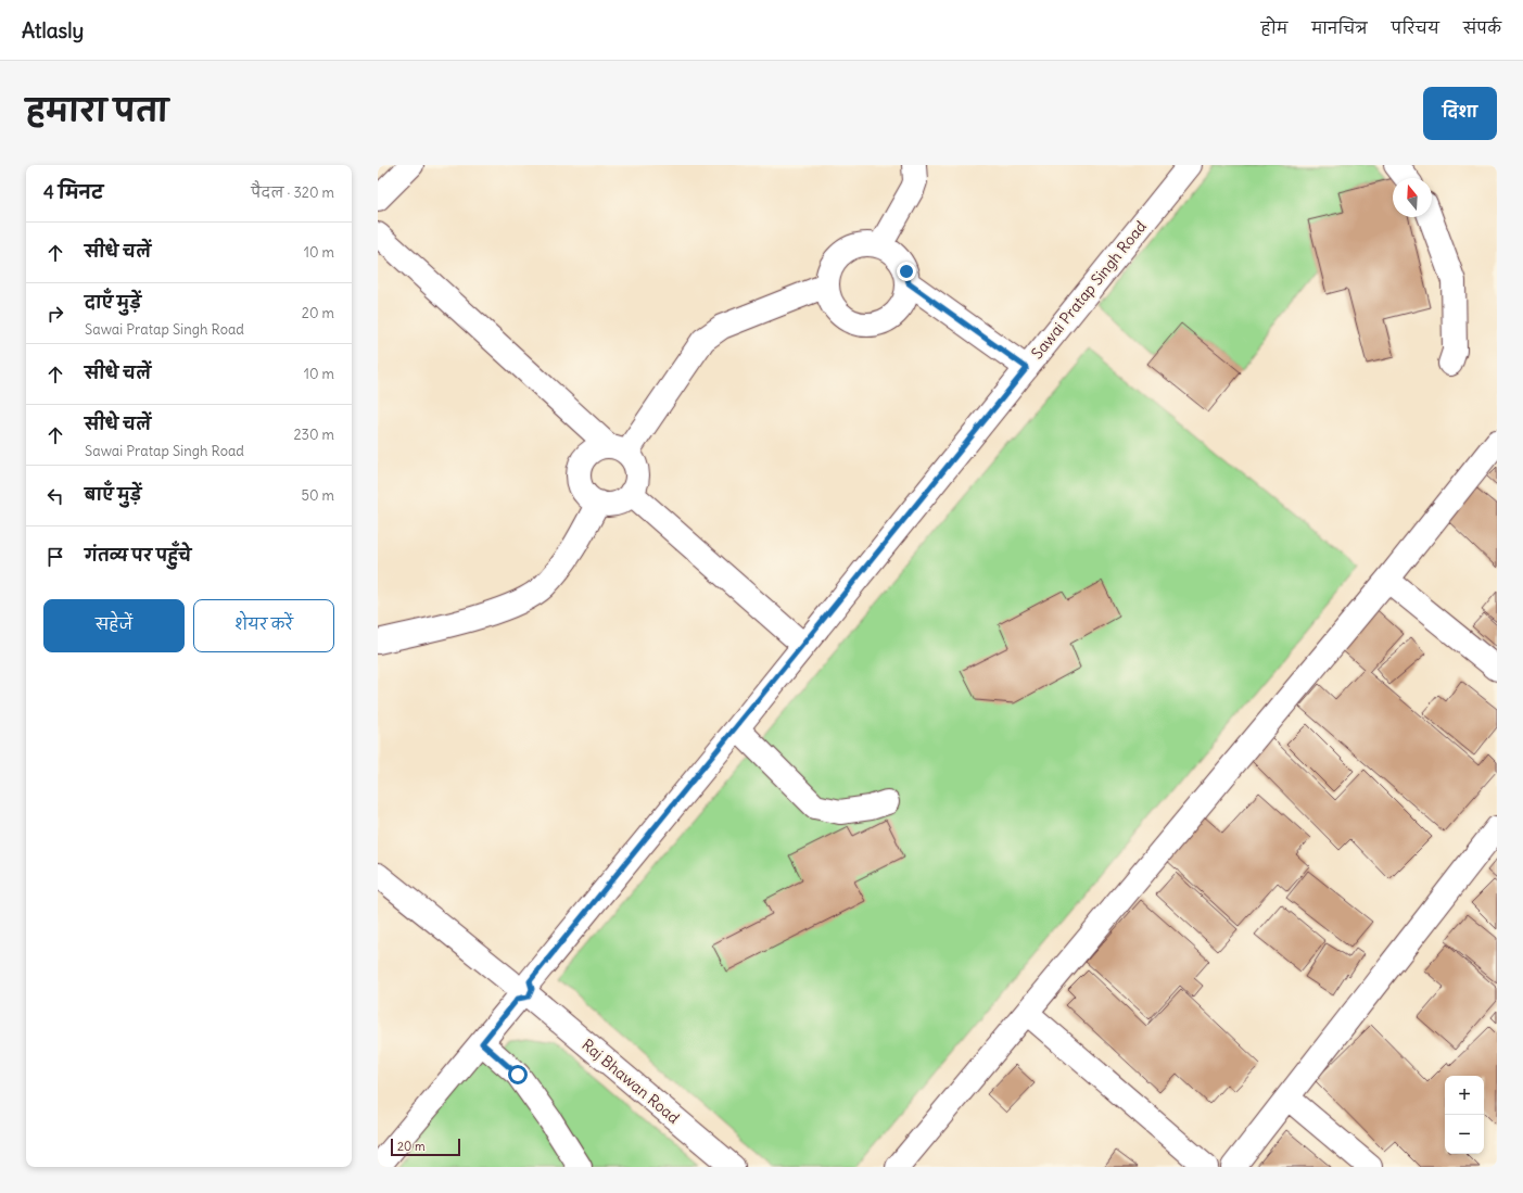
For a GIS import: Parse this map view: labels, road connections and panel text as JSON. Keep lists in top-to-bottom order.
{
  "streets": {
    "street": ["Sawai Pratap Singh Road", "Raj Bhawan Road"]
  },
  "crossings": [
    ["Sawai Pratap Singh Road", "Raj Bhawan Road"]
  ],
  "scale_bar": "20 m",
  "north": "top",
  "page": {
    "header": "Atlasly",
    "nav": [
      "होम",
      "मानचित्र",
      "परिचय",
      "संपर्क"
    ],
    "title": "हमारा पता",
    "buttons": [
      "दिशा",
      ["सहेजें", "शेयर करें"]
    ],
    "heading": ["4 मिनट", "पैदल · 320 m"],
    "list": [
      ["सीधे चलें", "10 m"],
      ["दाएँ मुड़ें", "Sawai Pratap Singh Road", "20 m"],
      ["सीधे चलें", "10 m"],
      ["सीधे चलें", "Sawai Pratap Singh Road", "230 m"],
      ["बाएँ मुड़ें", "50 m"],
      "गंतव्य पर पहुँचे"
    ],
    "map_buttons": ["+", "−"],
    "scale": "20 m"
  }
}
